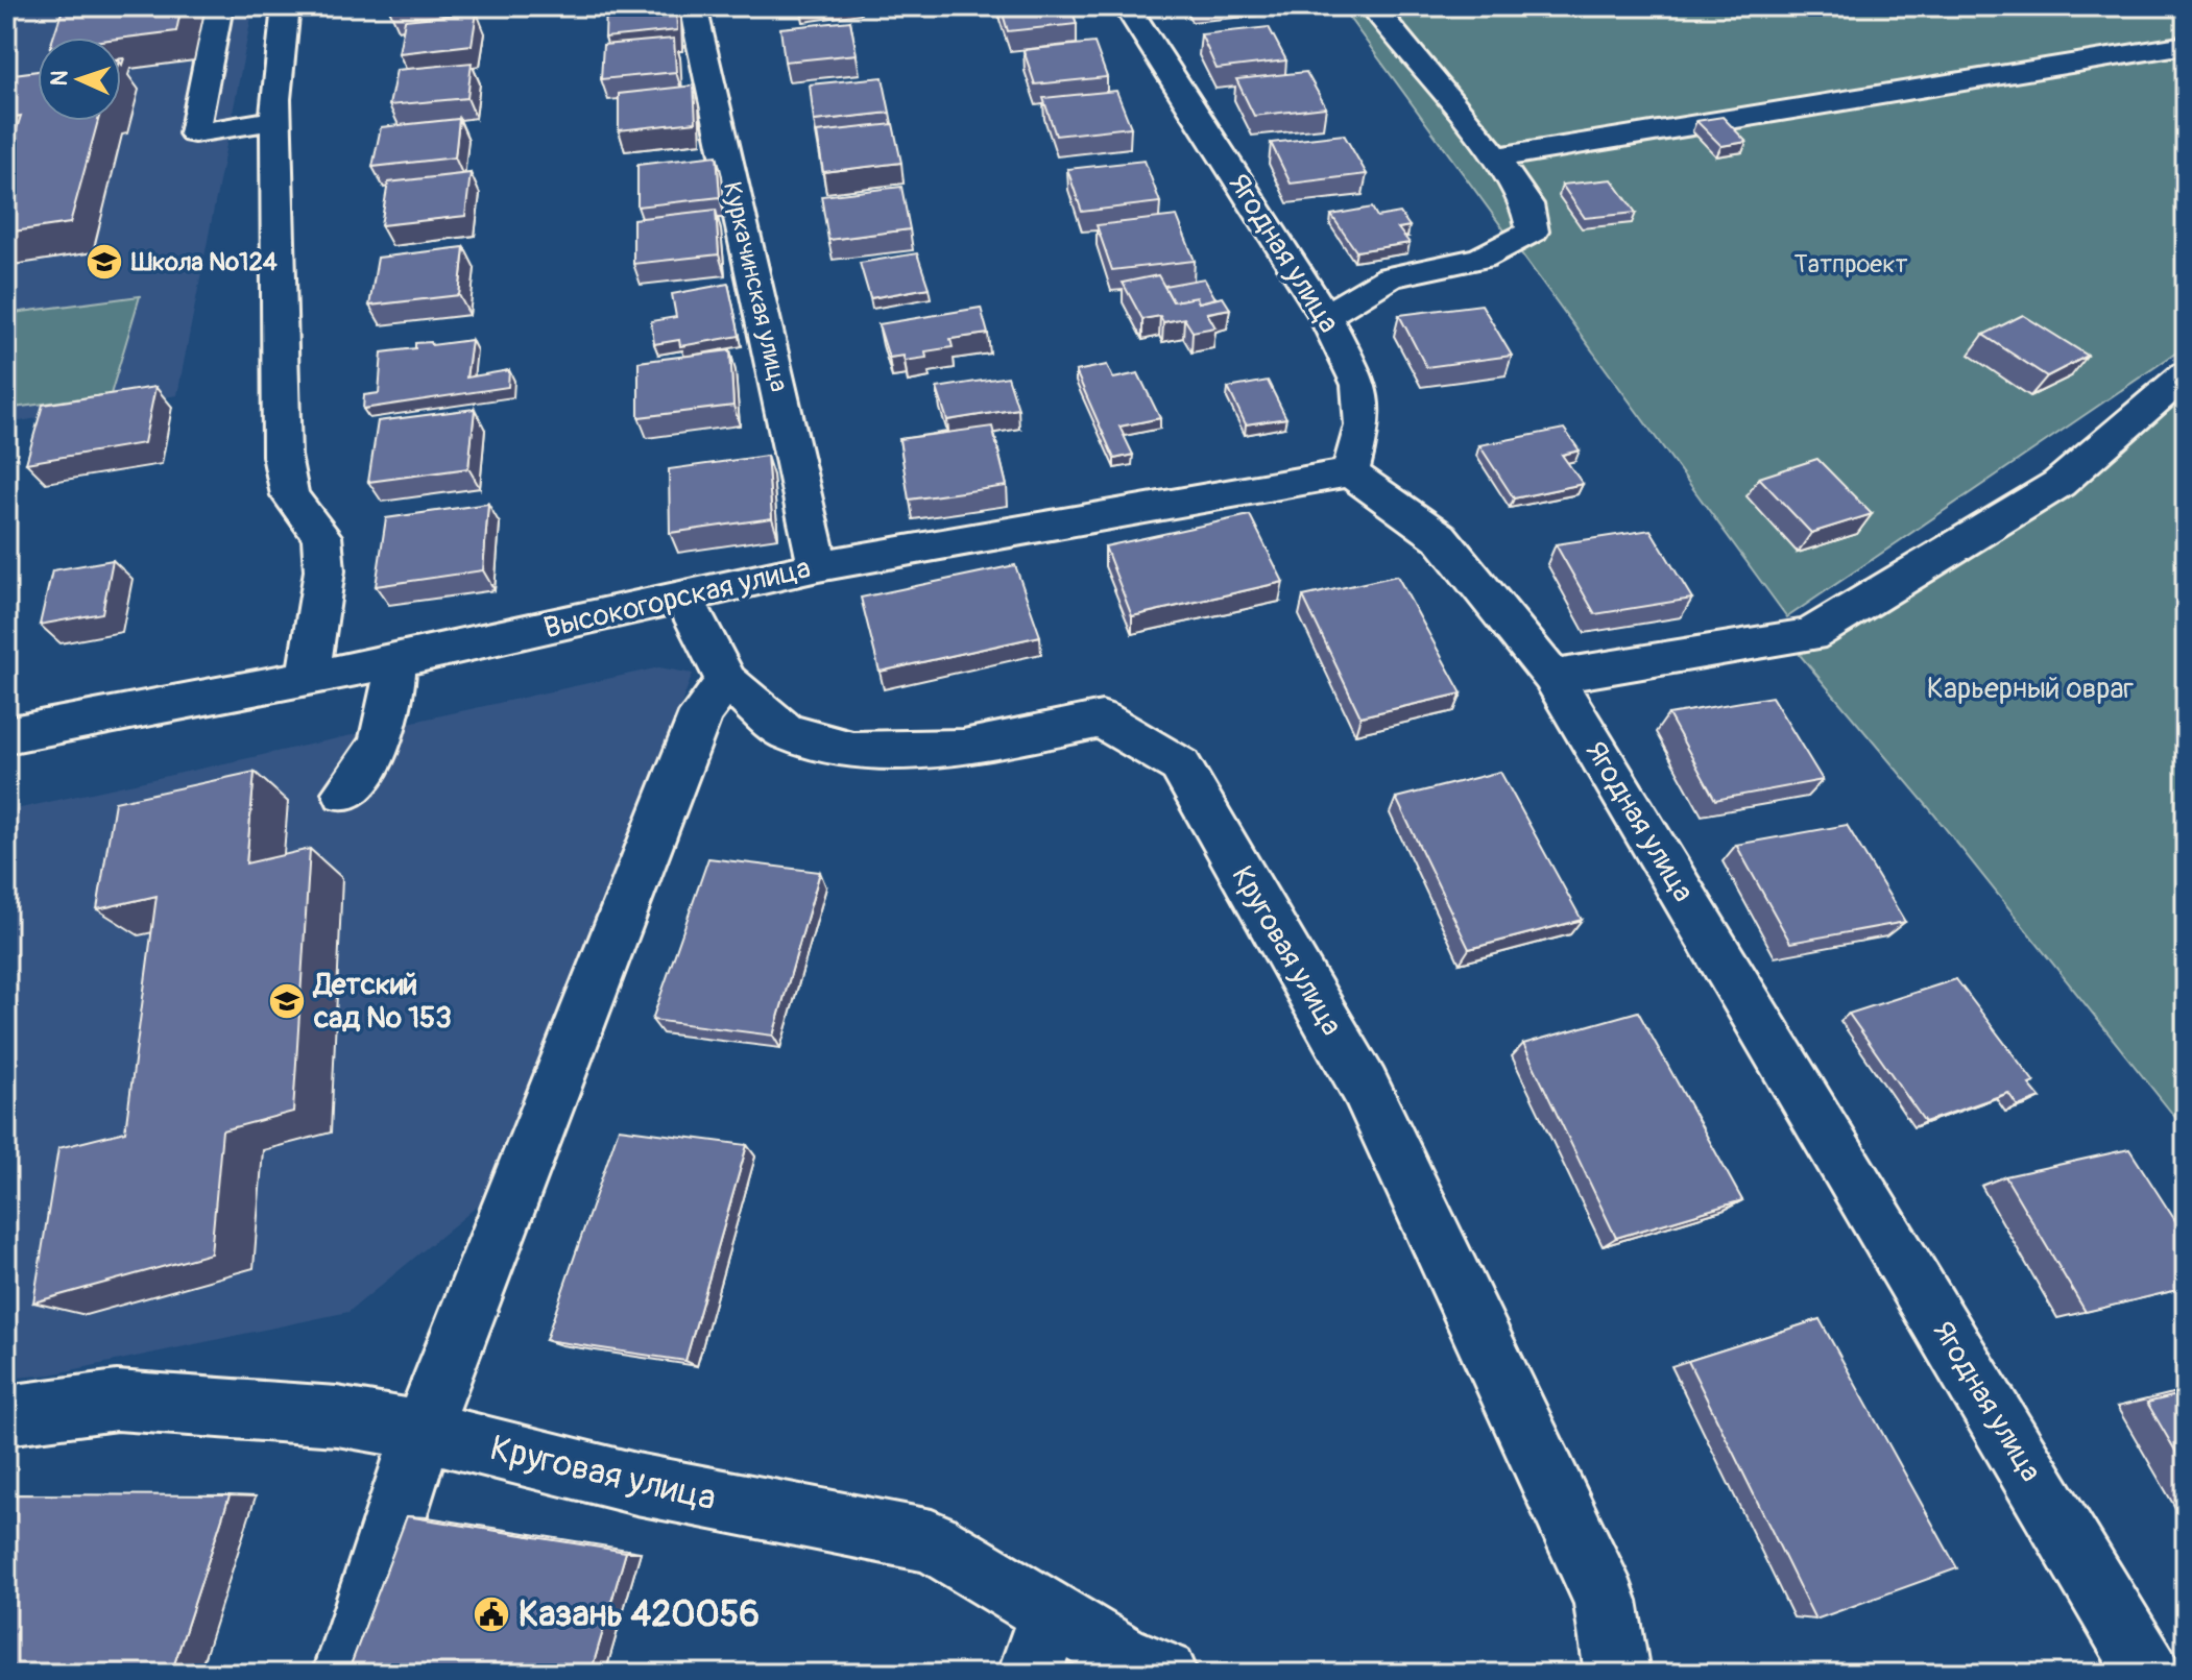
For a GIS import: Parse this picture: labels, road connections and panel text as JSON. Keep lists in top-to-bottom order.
{
  "streets": {
    "street": [
      "Ягодная улица",
      "Куркачинская улица",
      "Высокогорская улица",
      "Круговая улица"
    ]
  },
  "crossings": [
    ["Ягодная улица", "Высокогорская улица"],
    ["Куркачинская улица", "Высокогорская улица"],
    ["Высокогорская улица", "Круговая улица"]
  ],
  "parks": ["Татпроект", "Карьерный овраг"],
  "places": {
    "school or university": ["Школа №124", "Детский сад № 153"],
    "public building": ["Казань 420056"]
  },
  "north": "left"
}
